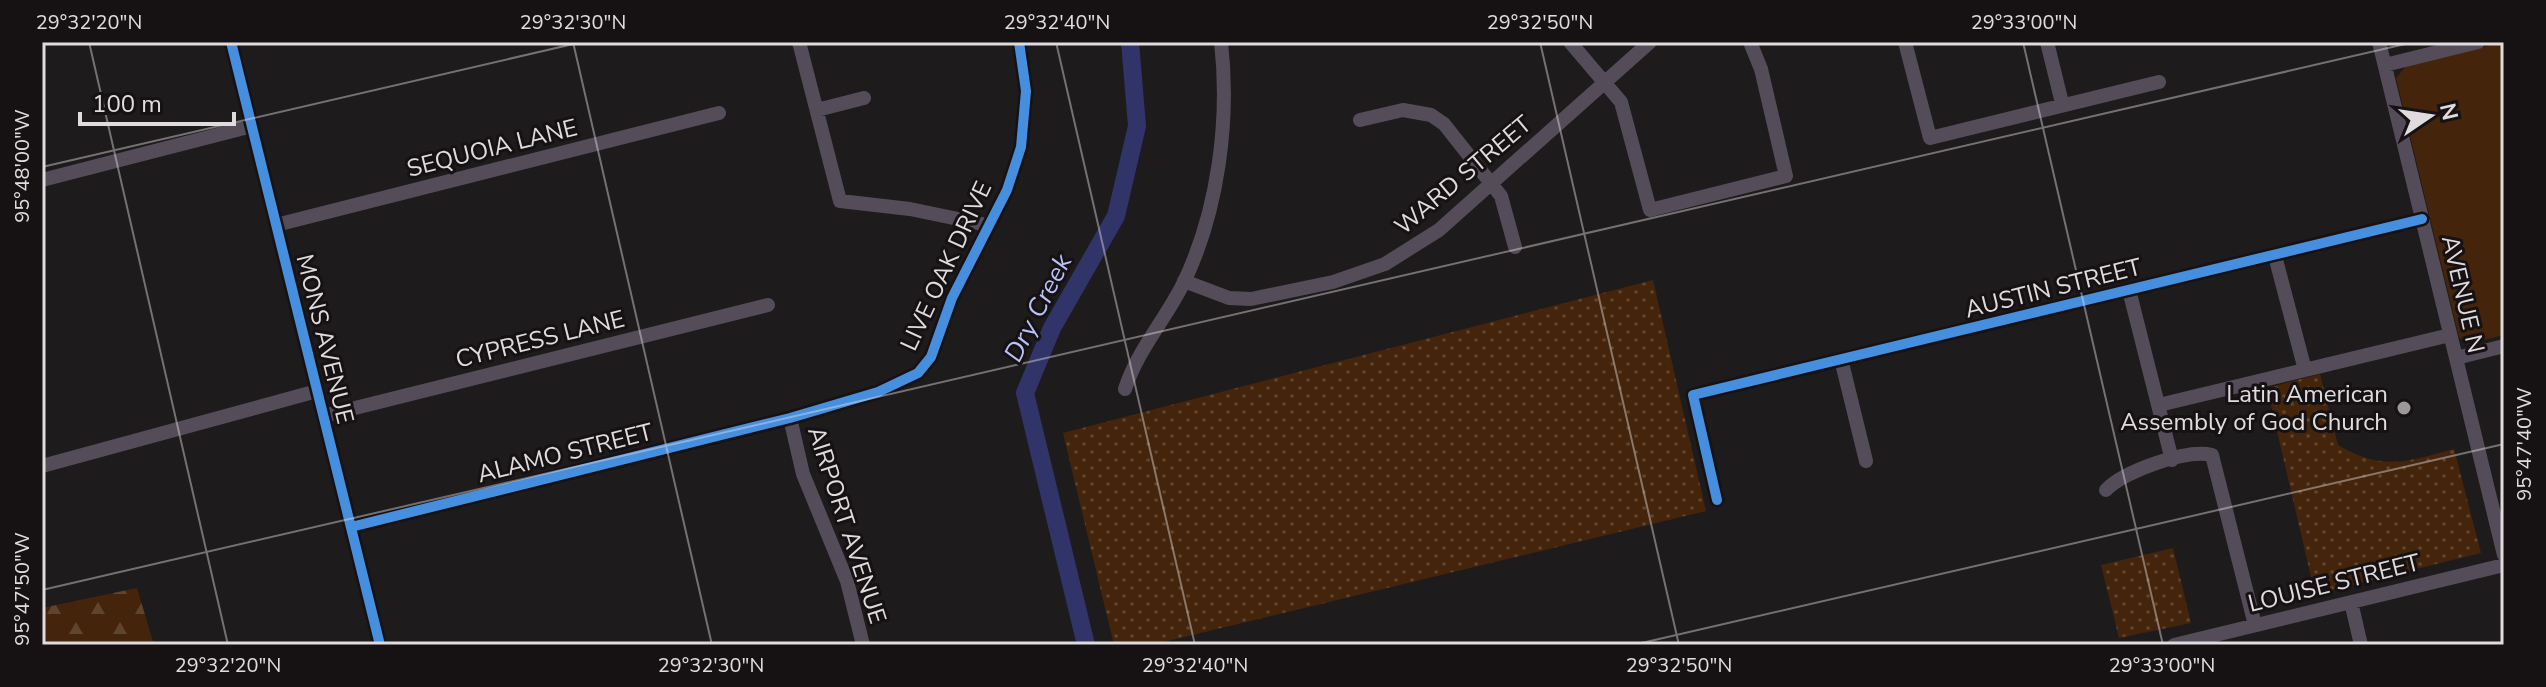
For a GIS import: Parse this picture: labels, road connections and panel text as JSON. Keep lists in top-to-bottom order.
{
  "streets": {
    "street": [
      "SEQUOIA LANE",
      "WARD STREET",
      "LIVE OAK DRIVE",
      "AUSTIN STREET",
      "AVENUE N",
      "MONS AVENUE",
      "CYPRESS LANE",
      "ALAMO STREET",
      "AIRPORT AVENUE",
      "LOUISE STREET"
    ]
  },
  "crossings": [
    ["SEQUOIA LANE", "MONS AVENUE"],
    ["LIVE OAK DRIVE", "ALAMO STREET"],
    ["LIVE OAK DRIVE", "AIRPORT AVENUE"],
    ["AUSTIN STREET", "AVENUE N"],
    ["MONS AVENUE", "CYPRESS LANE"],
    ["MONS AVENUE", "ALAMO STREET"],
    ["ALAMO STREET", "AIRPORT AVENUE"]
  ],
  "water": ["Dry Creek"],
  "places": ["Latin American Assembly of God Church"],
  "scale_bar": "100 m",
  "north": "right",
  "coordinates": [
    "29°32'20\"N",
    "29°32'30\"N",
    "29°32'40\"N",
    "29°32'50\"N",
    "29°33'00\"N",
    "95°48'00\"W",
    "95°47'40\"W",
    "95°47'50\"W"
  ]
}
